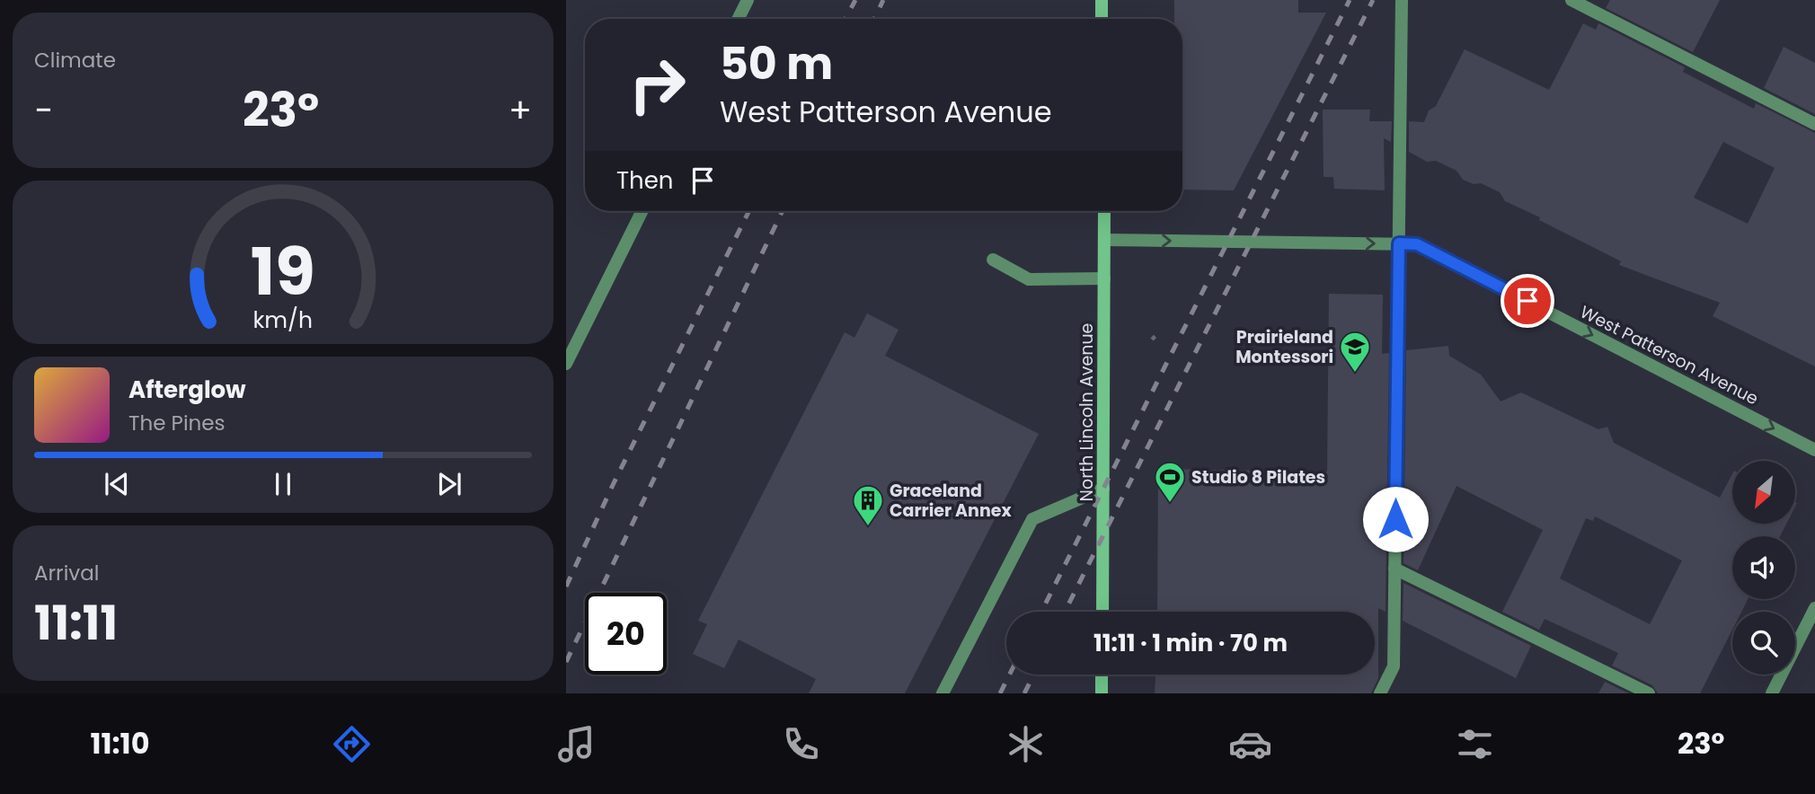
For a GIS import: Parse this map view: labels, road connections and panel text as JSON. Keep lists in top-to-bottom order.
{
  "streets": {
    "main road": ["North Lincoln Avenue"],
    "street": ["West Patterson Avenue"]
  },
  "crossings": [
    ["West Patterson Avenue", "North Lincoln Avenue"]
  ],
  "one_way": ["West Patterson Avenue"],
  "places": {
    "school or university": ["Prairieland Montessori"],
    "sports": ["Studio 8 Pilates"],
    "building": ["Graceland Carrier Annex"]
  },
  "north": "bottom left",
  "page": {
    "tile": [
      "Climate",
      ["Arrival", "11:11"]
    ],
    "turn": ["50 m", "West Patterson Avenue"],
    "heat": ["−", "23°", "+"],
    "then": "Then",
    "song": ["Afterglow", "The Pines"],
    "limit": "20",
    "trip": "11:11 · 1 min · 70 m",
    "tabs": ["11:10", "23°"],
    "gauge": ["19", "km/h"]
  }
}
